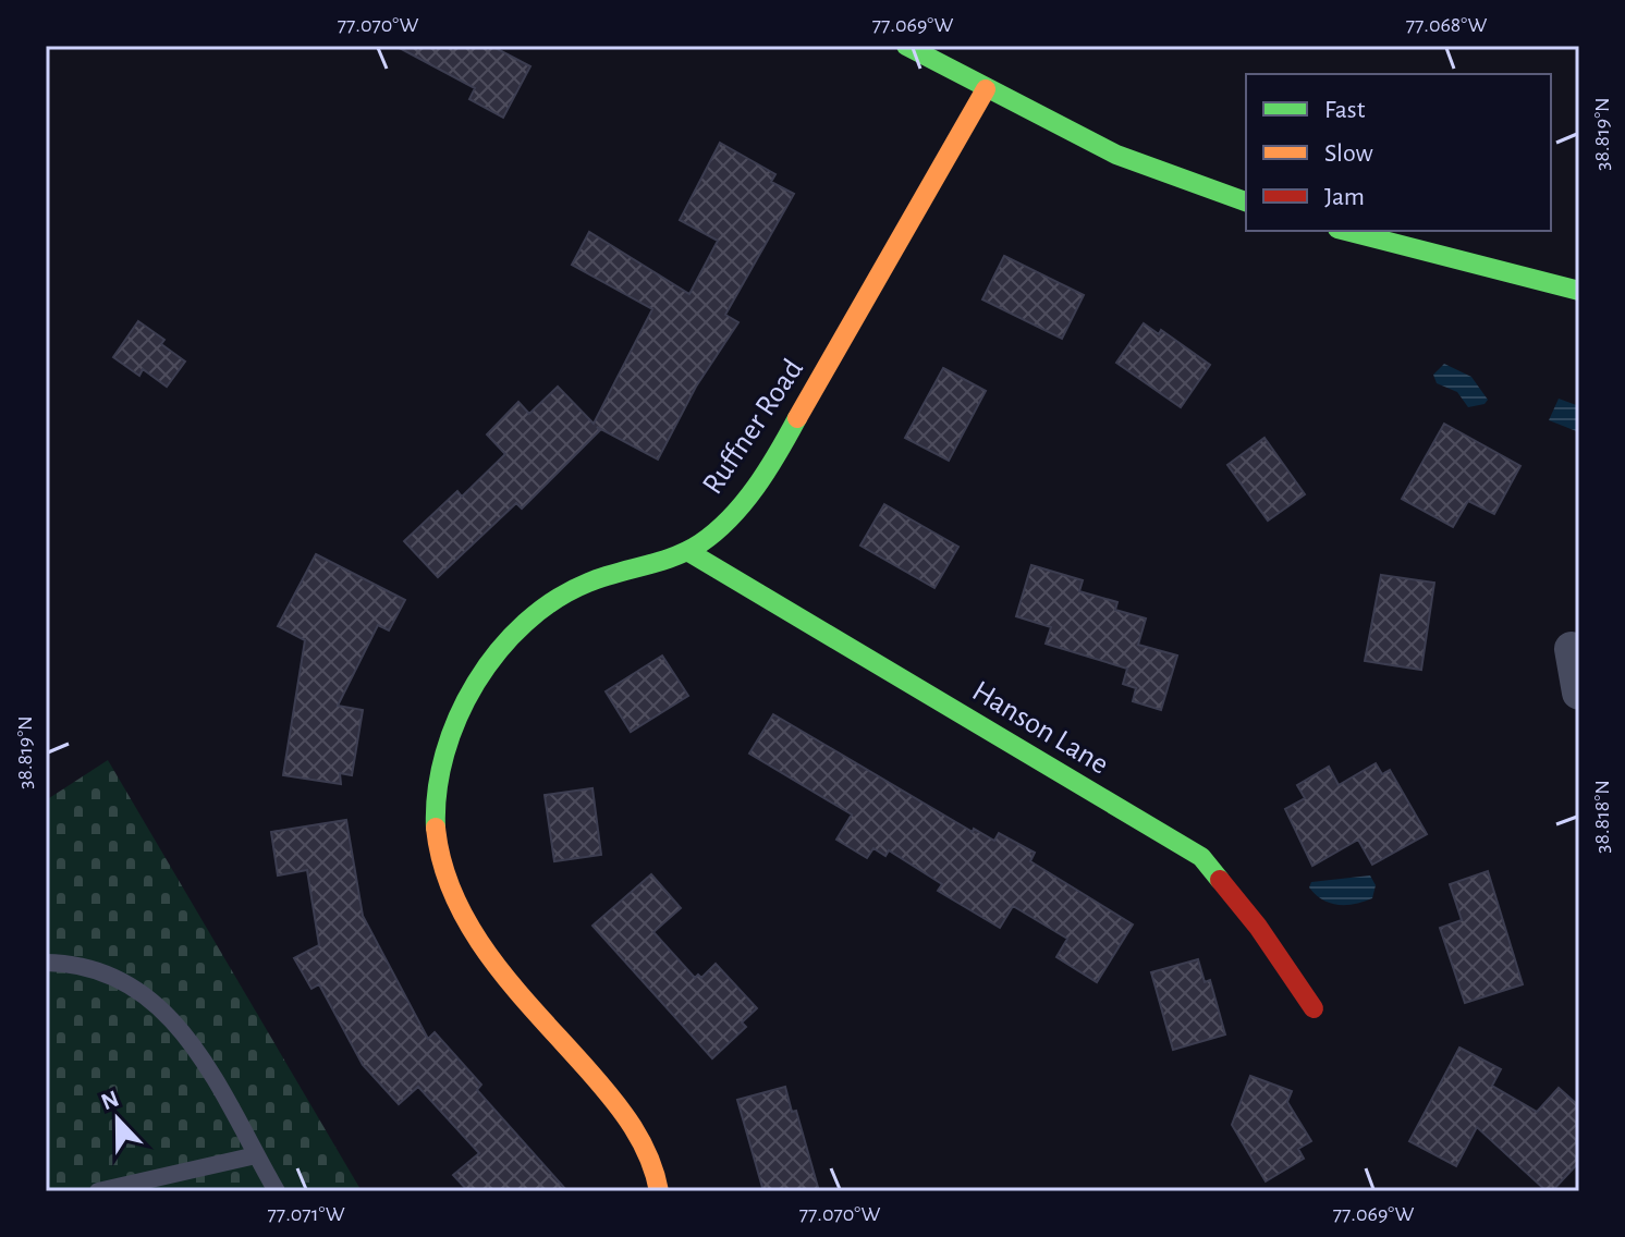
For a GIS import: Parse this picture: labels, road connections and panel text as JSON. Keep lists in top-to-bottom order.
{
  "streets": {
    "street": ["Ruffner Road", "Hanson Lane"]
  },
  "crossings": [
    ["Ruffner Road", "Hanson Lane"]
  ],
  "legend": ["Fast", "Slow", "Jam"],
  "north": "top",
  "coordinates": [
    "77.070°W",
    "77.069°W",
    "77.068°W",
    "38.819°N",
    "38.818°N",
    "77.071°W"
  ]
}
